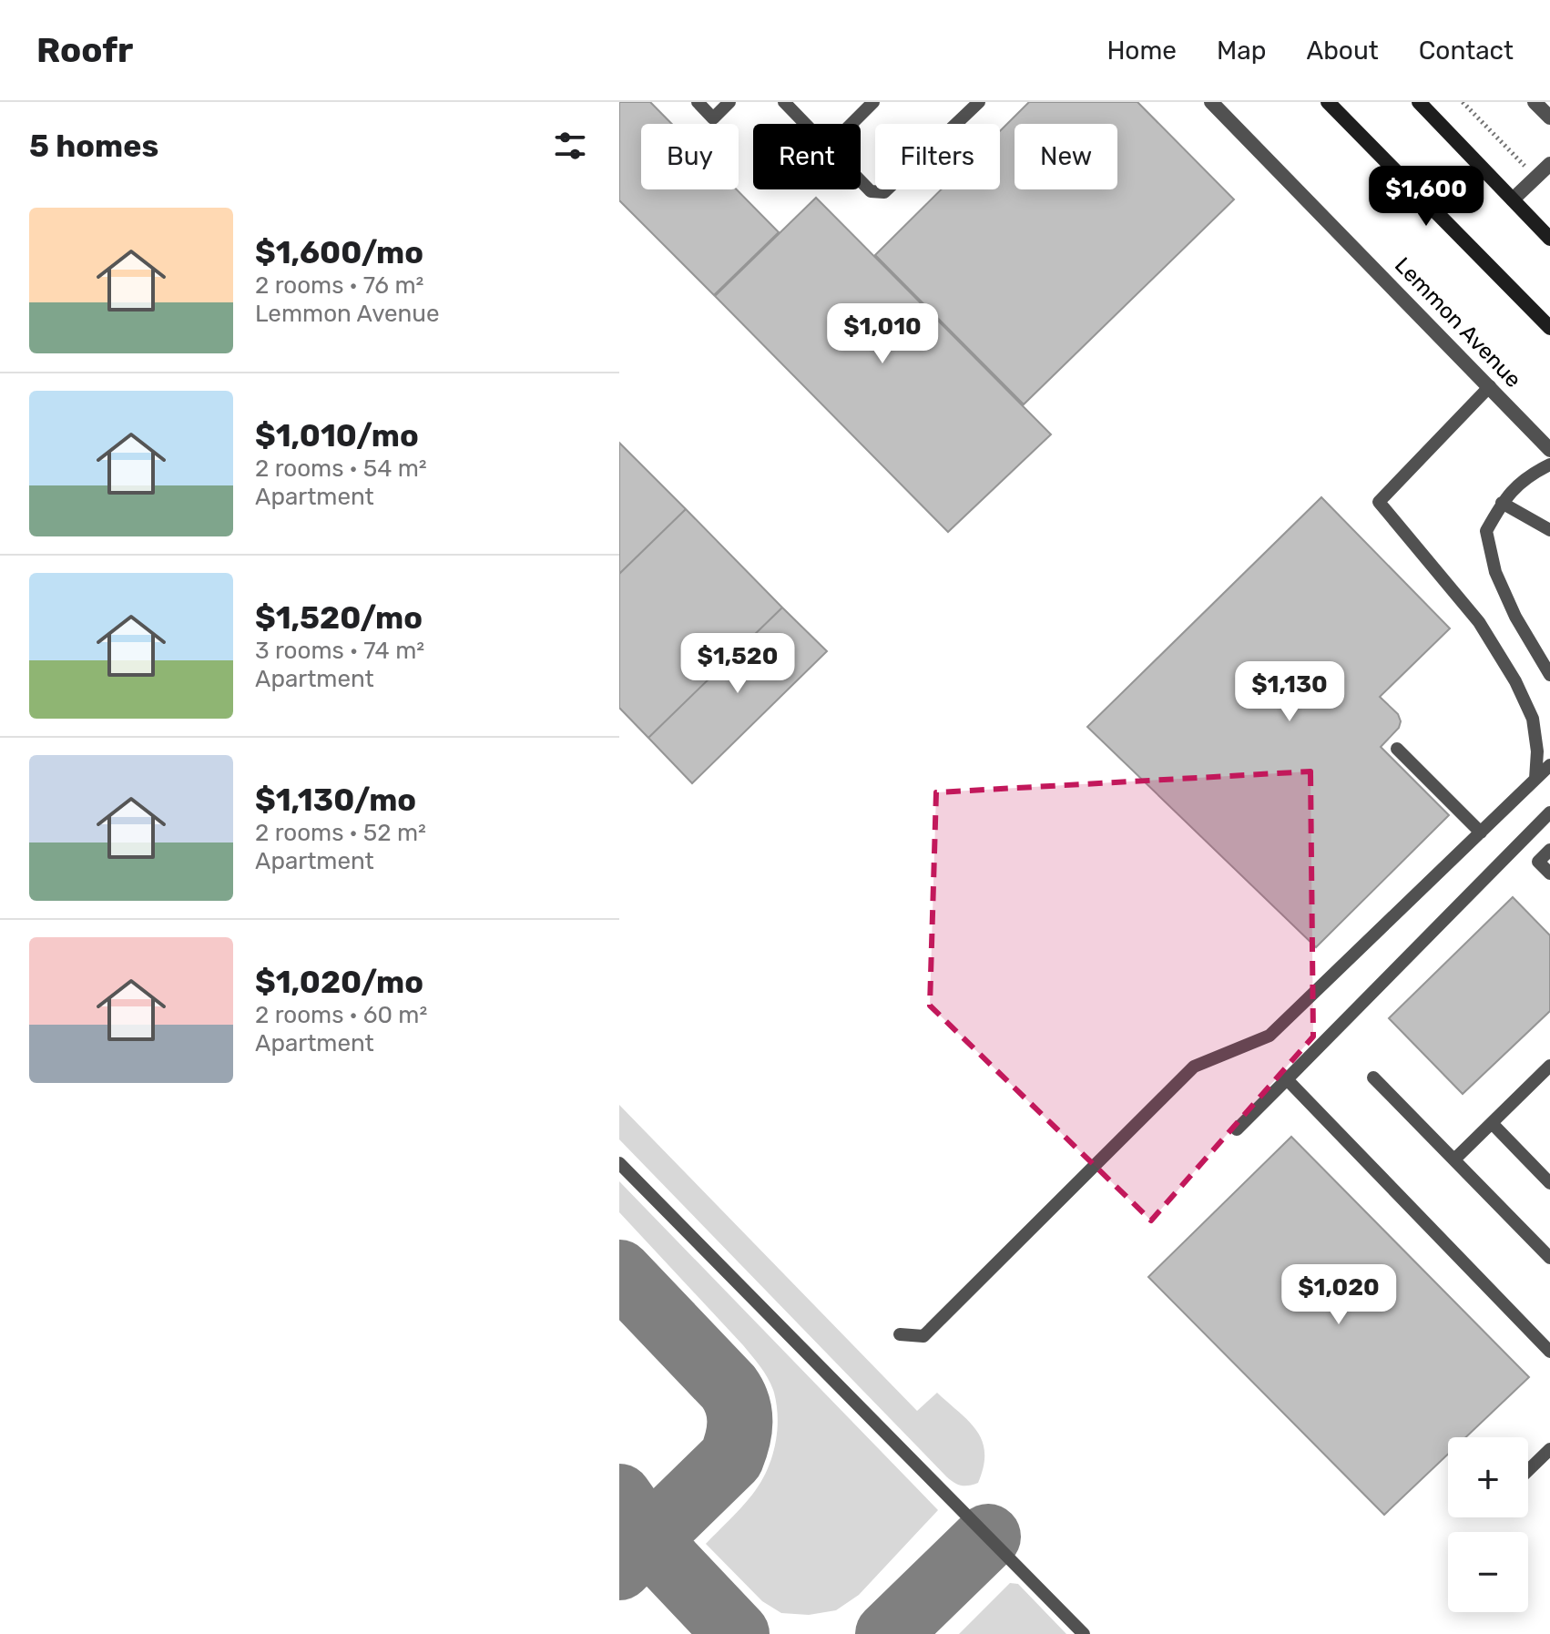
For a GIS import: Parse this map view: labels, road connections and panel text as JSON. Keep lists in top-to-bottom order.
{
  "streets": {
    "street": ["Lemmon Avenue"]
  },
  "page": {
    "header": "Roofr",
    "nav": [
      "Home",
      "Map",
      "About",
      "Contact"
    ],
    "heading": "5 homes",
    "chip": [
      "Buy",
      "Rent",
      "Filters",
      "New"
    ],
    "price": [
      "$1,600",
      "$1,010",
      "$1,520",
      "$1,130",
      "$1,020"
    ],
    "list": [
      {
        "name": "$1,600/mo",
        "note": "2 rooms · 76 m² · Lemmon Avenue"
      },
      {
        "name": "$1,010/mo",
        "note": "2 rooms · 54 m² · Apartment"
      },
      {
        "name": "$1,520/mo",
        "note": "3 rooms · 74 m² · Apartment"
      },
      {
        "name": "$1,130/mo",
        "note": "2 rooms · 52 m² · Apartment"
      },
      {
        "name": "$1,020/mo",
        "note": "2 rooms · 60 m² · Apartment"
      }
    ],
    "map_buttons": ["+", "−"]
  }
}
